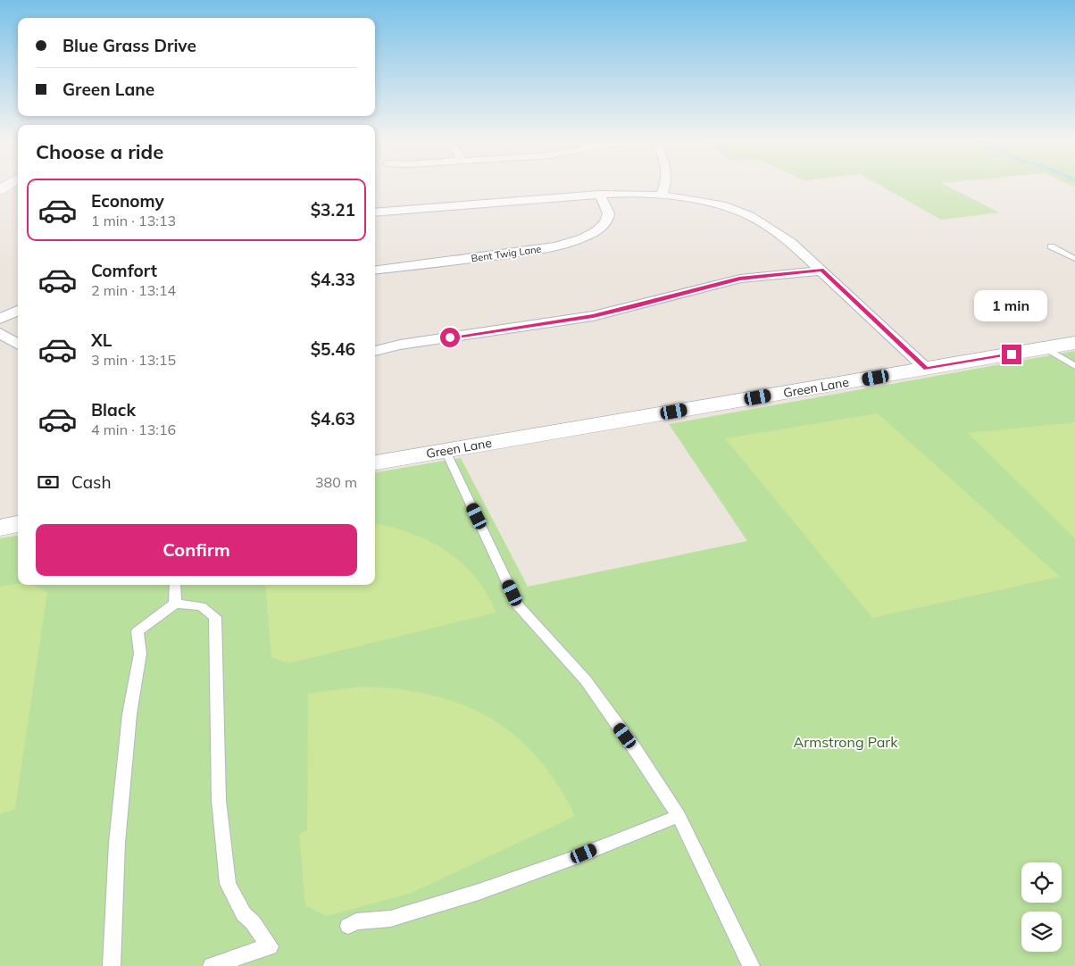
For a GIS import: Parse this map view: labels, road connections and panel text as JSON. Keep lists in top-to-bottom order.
{
  "streets": {
    "street": ["Bent Twig Lane", "Green Lane"]
  },
  "parks": ["Armstrong Park"],
  "page": {
    "banner": ["Blue Grass Drive", "Green Lane"],
    "heading": "Choose a ride",
    "list": [
      {
        "name": "Economy",
        "note": "1 min · 13:13",
        "value": "$3.21"
      },
      {
        "name": "Comfort",
        "note": "2 min · 13:14",
        "value": "$4.33"
      },
      {
        "name": "XL",
        "note": "3 min · 13:15",
        "value": "$5.46"
      },
      {
        "name": "Black",
        "note": "4 min · 13:16",
        "value": "$4.63"
      }
    ],
    "bubble": "1 min",
    "pay": ["Cash", "380 m"],
    "buttons": "Confirm"
  }
}
